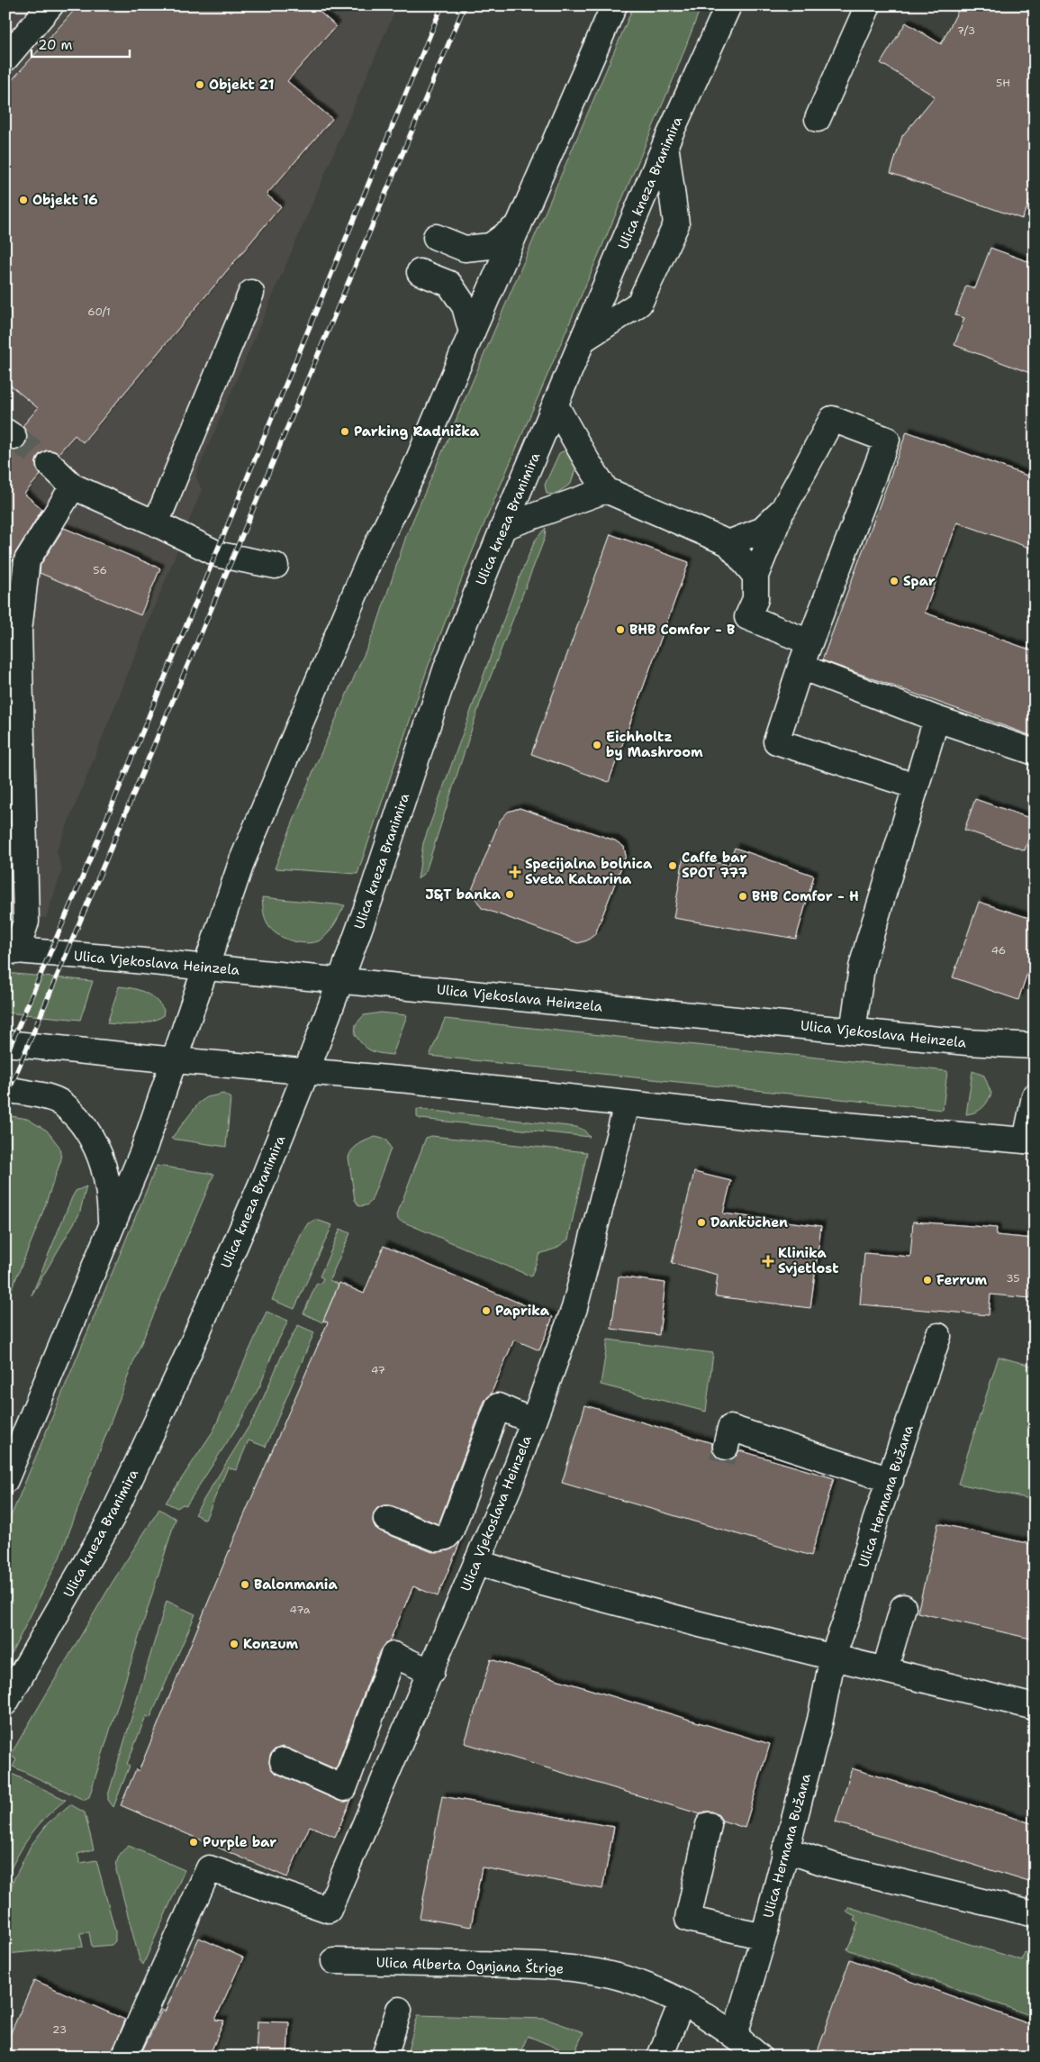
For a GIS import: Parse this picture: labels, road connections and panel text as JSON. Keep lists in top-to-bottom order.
{
  "streets": {
    "main road": [
      "Ulica kneza Branimira",
      "Ulica Vjekoslava Heinzela",
      "Ulica Hermana Bužana",
      "Ulica Alberta Ognjana Štrige"
    ]
  },
  "crossings": [
    ["Ulica kneza Branimira", "Ulica Vjekoslava Heinzela"],
    ["Ulica Hermana Bužana", "Ulica Alberta Ognjana Štrige"]
  ],
  "places": {
    "other": [
      "Objekt 21",
      "Objekt 16",
      "Parking Radnička",
      "Spar",
      "BHB Comfor - B",
      "Eichholtz by Mashroom",
      "Caffe bar SPOT 777",
      "J&T banka",
      "BHB Comfor - H",
      "Danküchen",
      "Ferrum",
      "Paprika",
      "Balonmania",
      "Konzum",
      "Purple bar"
    ],
    "health": ["Specijalna bolnica Sveta Katarina", "Klinika Svjetlost"]
  },
  "house_numbers": [
    "7/3",
    "5H",
    "60/1",
    "56",
    "46",
    "35",
    "47",
    "47a",
    "23"
  ],
  "scale_bar": "20 m"
}
